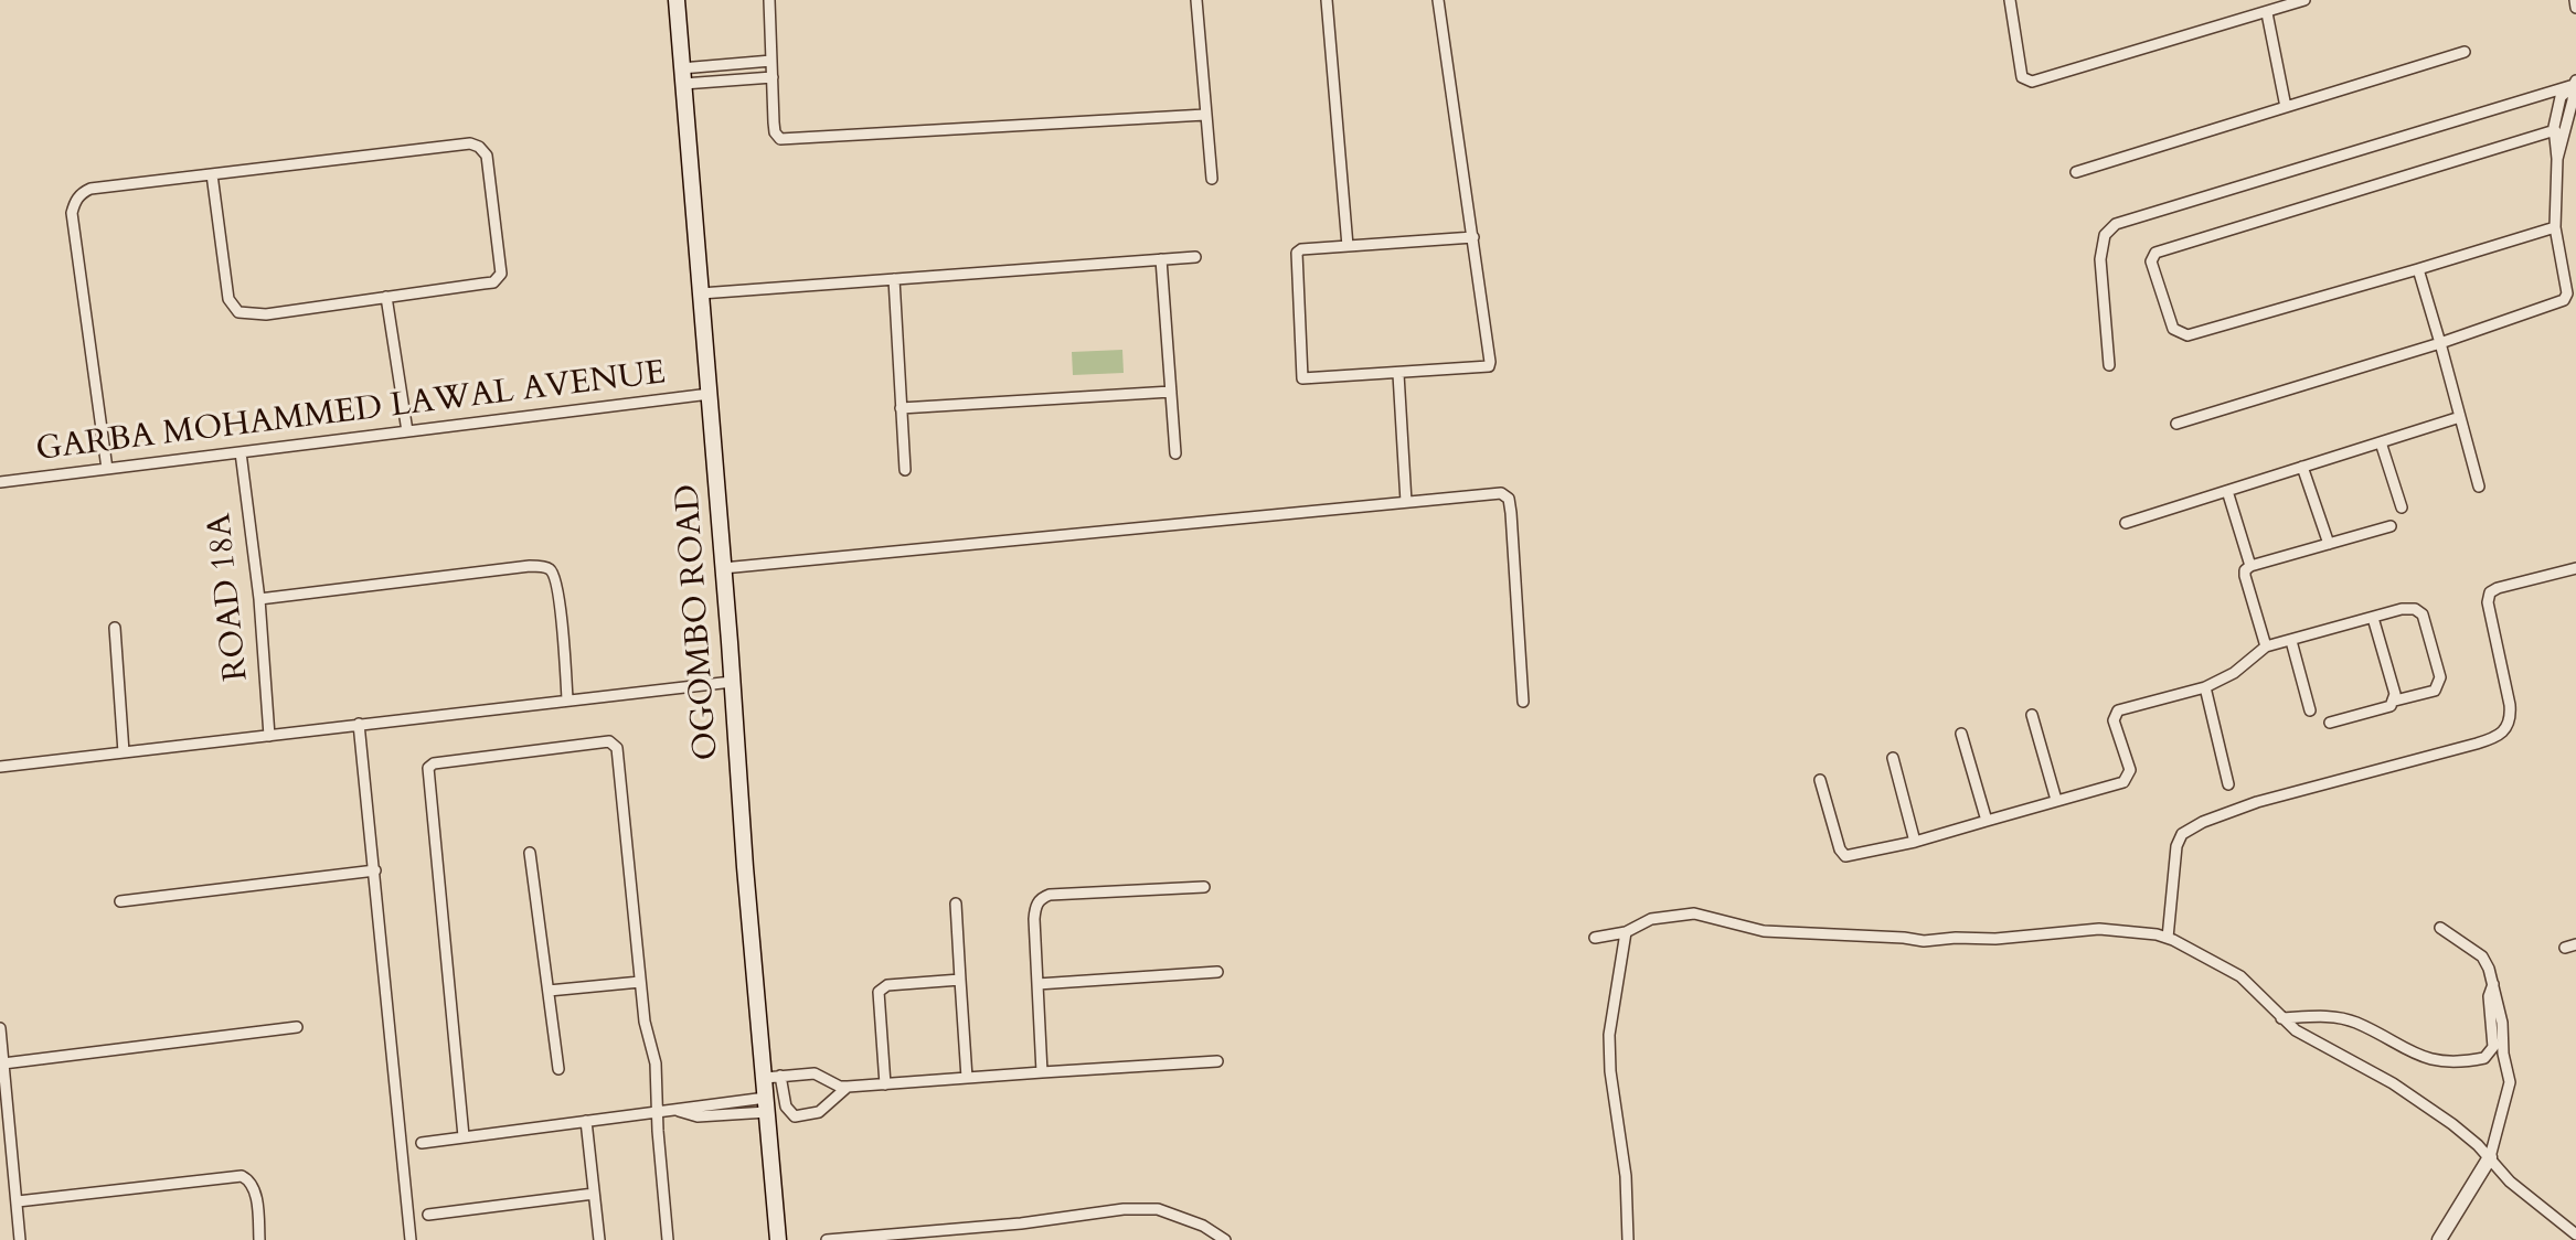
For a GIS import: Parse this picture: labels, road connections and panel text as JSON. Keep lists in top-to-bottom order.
{
  "streets": {
    "main road": ["OGOMBO ROAD"],
    "street": ["GARBA MOHAMMED LAWAL AVENUE", "ROAD 18A"]
  },
  "crossings": [
    ["GARBA MOHAMMED LAWAL AVENUE", "ROAD 18A"],
    ["GARBA MOHAMMED LAWAL AVENUE", "OGOMBO ROAD"]
  ]
}
